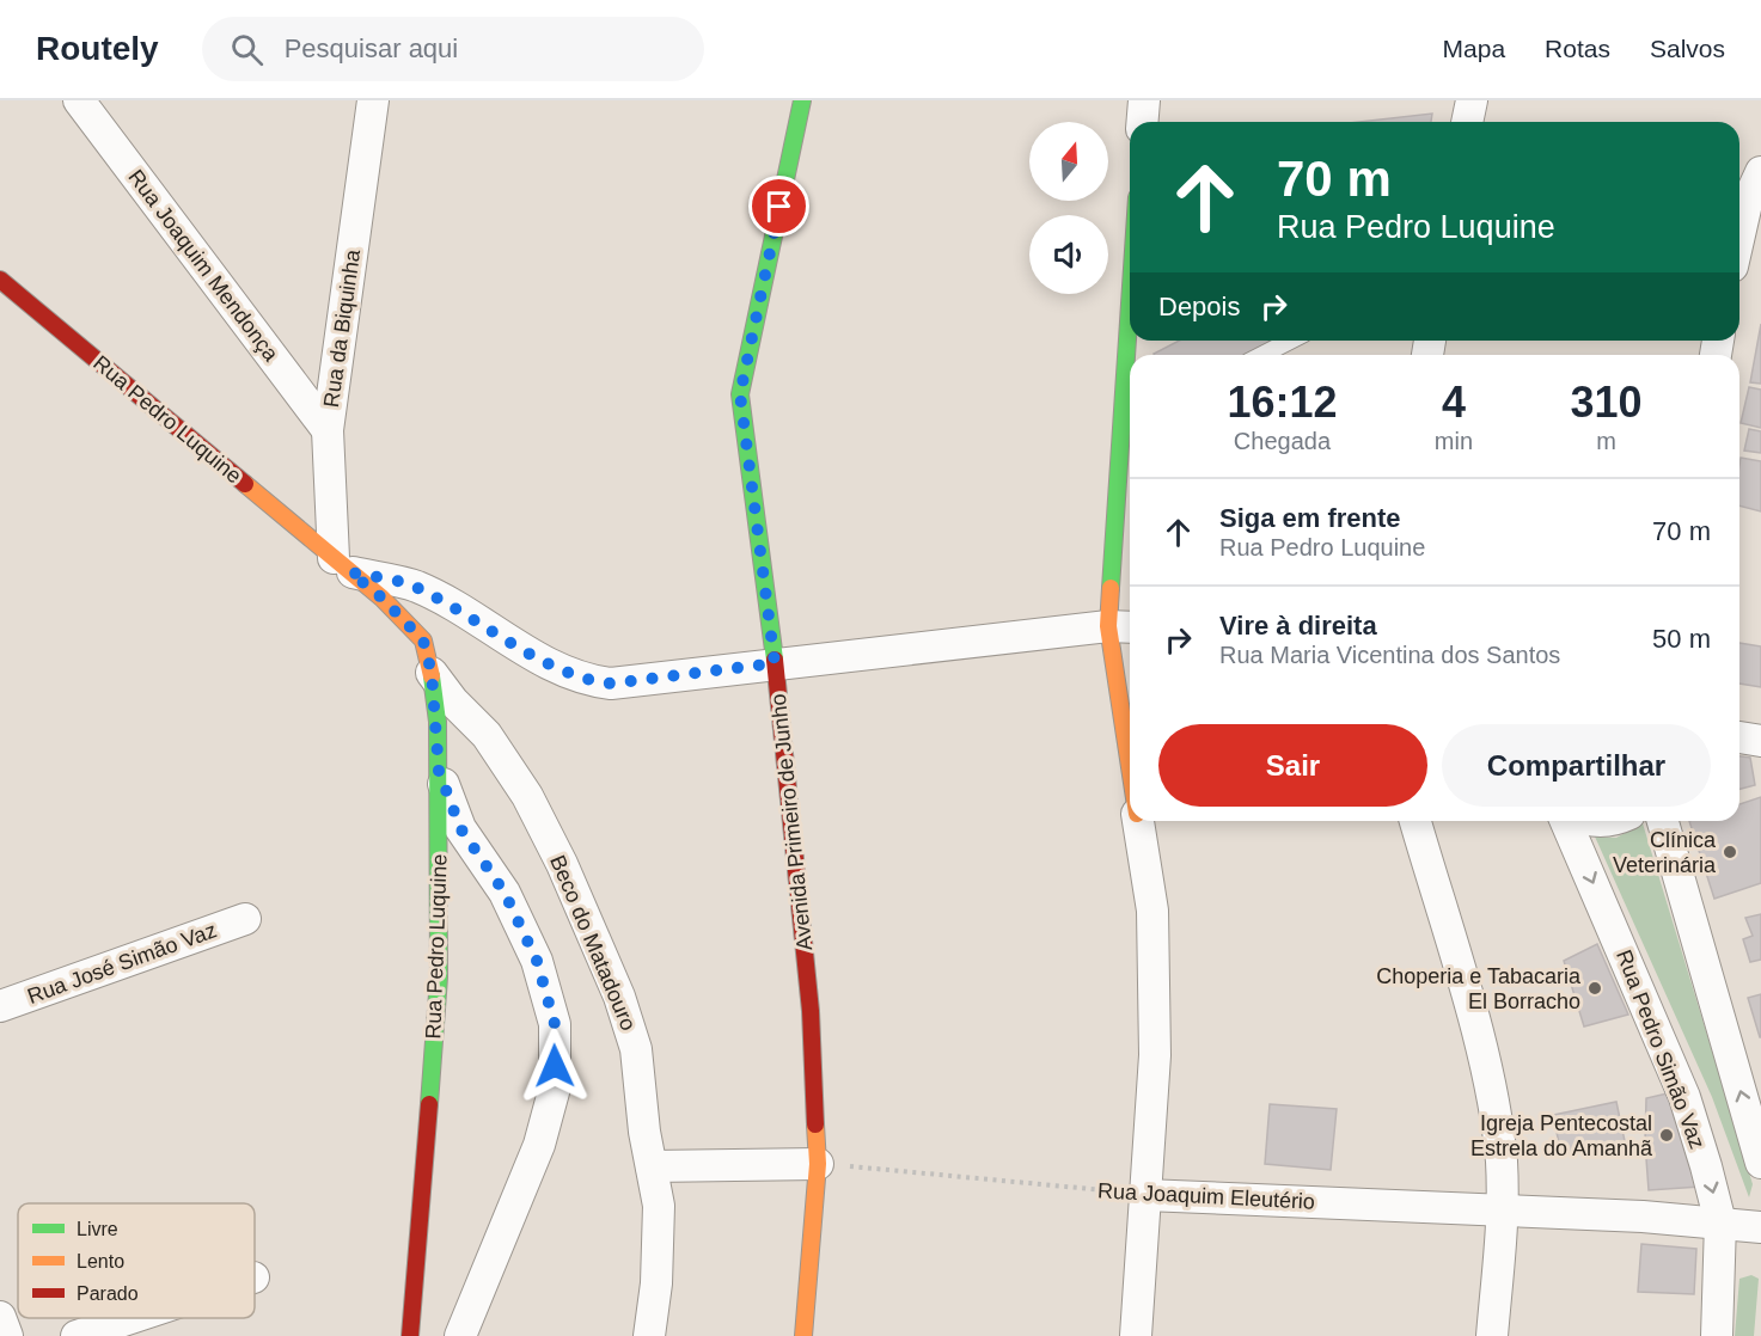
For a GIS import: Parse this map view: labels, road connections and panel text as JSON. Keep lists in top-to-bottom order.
{
  "streets": {
    "street": [
      "Rua Joaquim Mendonça",
      "Rua da Biquinha",
      "Rua Pedro Luquine",
      "Avenida Primeiro de Junho",
      "Beco do Matadouro",
      "Rua José Simão Vaz",
      "Rua Pedro Simão Vaz",
      "Rua Joaquim Eleutério"
    ]
  },
  "crossings": [
    ["Rua Joaquim Mendonça", "Rua da Biquinha"],
    ["Rua da Biquinha", "Rua Pedro Luquine"],
    ["Rua Pedro Luquine", "Beco do Matadouro"],
    ["Avenida Primeiro de Junho", "Rua Joaquim Eleutério"],
    ["Rua Pedro Simão Vaz", "Rua Joaquim Eleutério"]
  ],
  "places": ["Clínica Veterinária", "Choperia e Tabacaria El Borracho", "Igreja Pentecostal Estrela do Amanhã"],
  "legend": ["Livre", "Lento", "Parado"],
  "north": "top",
  "page": {
    "header": "Routely",
    "search": "Pesquisar aqui",
    "nav": ["Mapa", "Rotas", "Salvos"],
    "turn": ["70 m", "Rua Pedro Luquine"],
    "then": "Depois",
    "eta": [
      "16:12",
      "Chegada",
      "4",
      "min",
      "310",
      "m"
    ],
    "list": [
      {
        "name": "Siga em frente",
        "note": "Rua Pedro Luquine",
        "value": "70 m"
      },
      {
        "name": "Vire à direita",
        "note": "Rua Maria Vicentina dos Santos",
        "value": "50 m"
      }
    ],
    "buttons": ["Sair", "Compartilhar"]
  }
}
